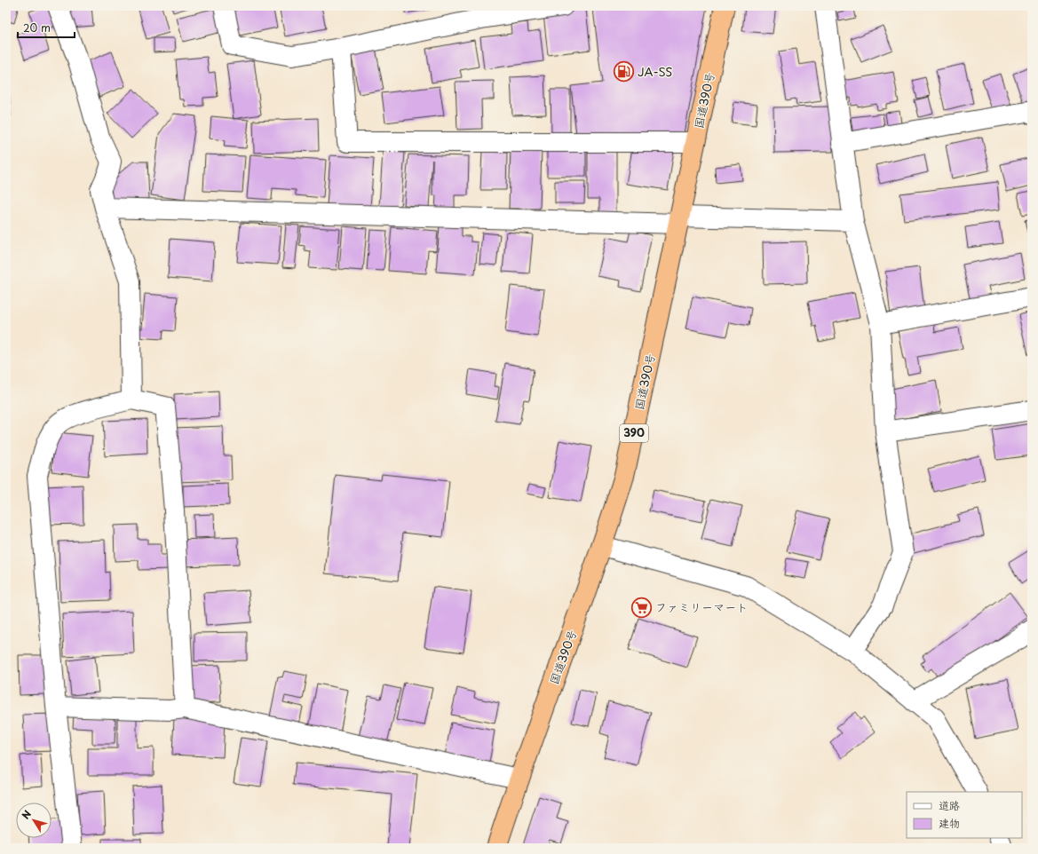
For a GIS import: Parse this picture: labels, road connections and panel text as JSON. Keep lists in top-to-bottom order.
{
  "streets": {
    "highway": ["国道390号", "390"]
  },
  "places": {
    "fuel station": ["JA-SS"],
    "supermarket": ["ファミリーマート"]
  },
  "legend": ["道路", "建物"],
  "scale_bar": "20 m",
  "north": "top left"
}
